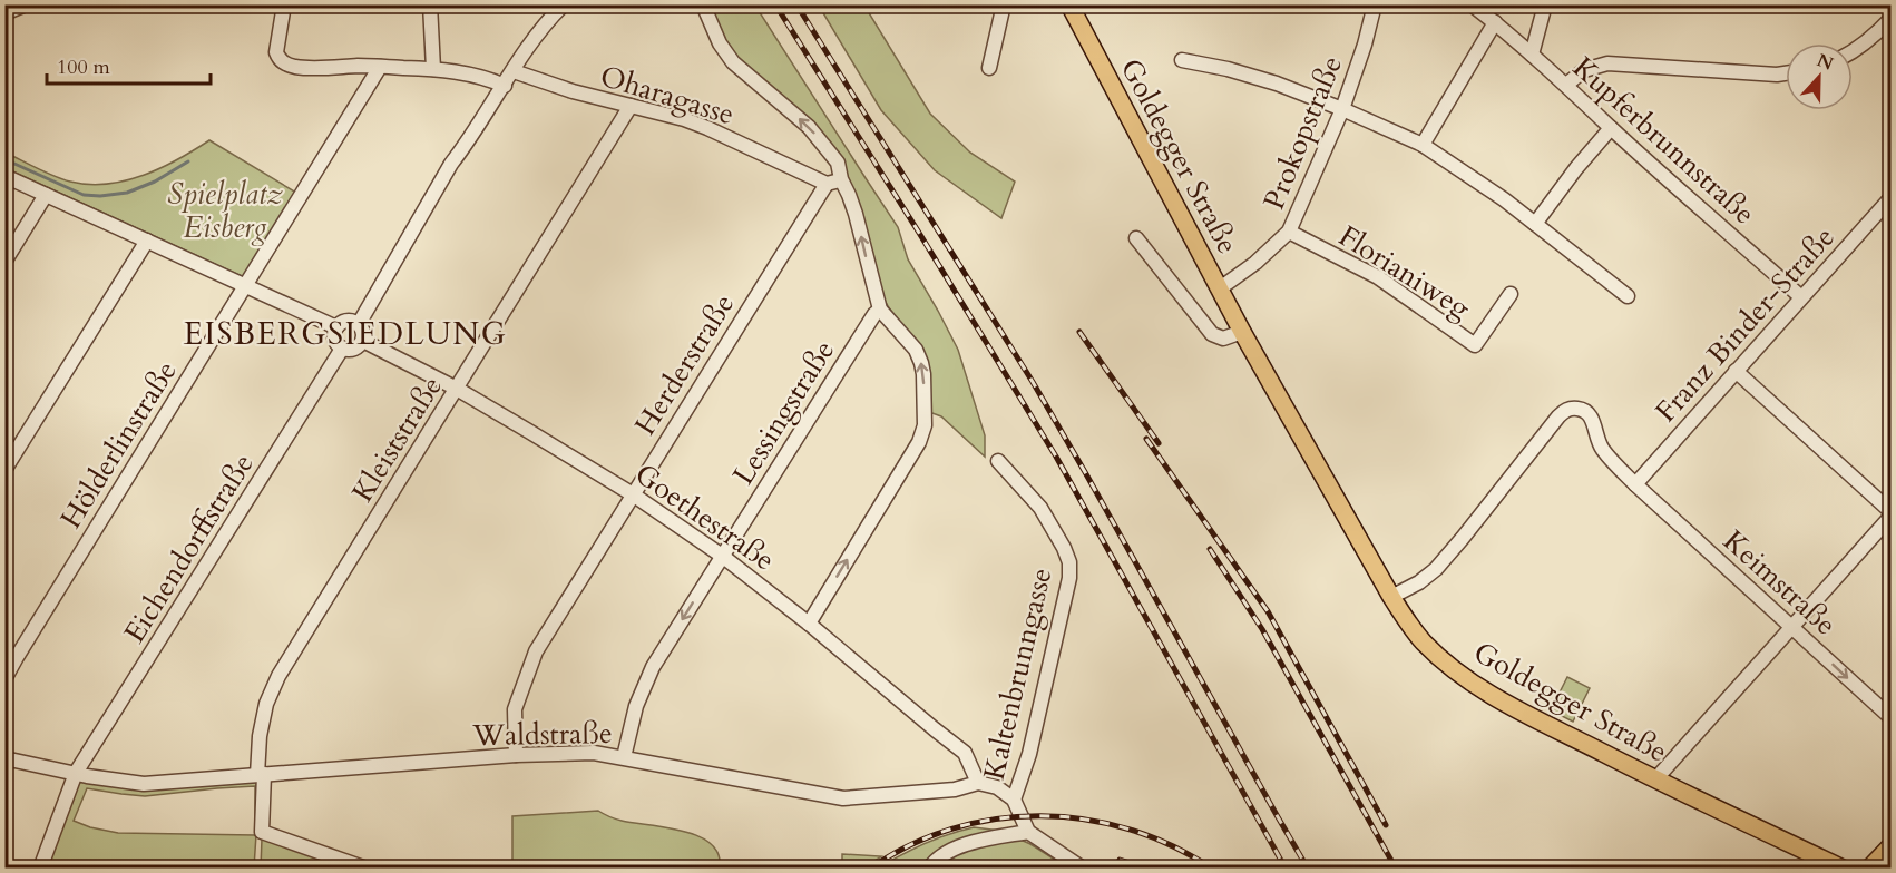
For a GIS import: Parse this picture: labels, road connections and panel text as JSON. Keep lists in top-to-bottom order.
{
  "streets": {
    "main road": ["Goldegger Straße"],
    "street": [
      "Oharagasse",
      "Prokopstraße",
      "Kupferbrunnstraße",
      "Florianiweg",
      "Franz Binder-Straße",
      "Herderstraße",
      "Lessingstraße",
      "Kleiststraße",
      "Hölderlinstraße",
      "Goethestraße",
      "Eichendorffstraße",
      "Keimstraße",
      "Kaltenbrunngasse",
      "Waldstraße"
    ]
  },
  "crossings": [
    ["Oharagasse", "Herderstraße"],
    ["Oharagasse", "Kleiststraße"],
    ["Prokopstraße", "Goldegger Straße"],
    ["Prokopstraße", "Florianiweg"],
    ["Kupferbrunnstraße", "Franz Binder-Straße"],
    ["Goldegger Straße", "Keimstraße"],
    ["Franz Binder-Straße", "Keimstraße"],
    ["Herderstraße", "Goethestraße"],
    ["Herderstraße", "Waldstraße"],
    ["Lessingstraße", "Goethestraße"],
    ["Lessingstraße", "Waldstraße"],
    ["Kleiststraße", "Goethestraße"],
    ["Kleiststraße", "Waldstraße"],
    ["Goethestraße", "Eichendorffstraße"],
    ["Goethestraße", "Waldstraße"],
    ["Eichendorffstraße", "Waldstraße"]
  ],
  "one_way": ["Lessingstraße"],
  "districts": ["EISBERGSIEDLUNG"],
  "parks": ["Spielplatz Eisberg"],
  "scale_bar": "100 m",
  "north": "top"
}
